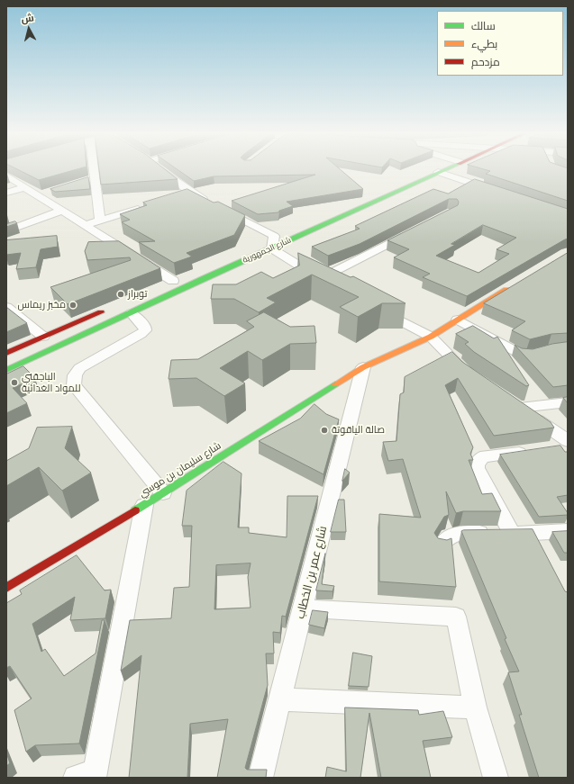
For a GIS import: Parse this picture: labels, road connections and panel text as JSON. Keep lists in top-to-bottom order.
{
  "streets": {
    "main road": ["شارع الجمهورية", "شارع سليمان بن موسي"],
    "street": ["شارع عمر بن الخطاب"]
  },
  "crossings": [
    ["شارع سليمان بن موسي", "شارع عمر بن الخطاب"]
  ],
  "places": [
    "توبراز",
    "مخبز ريماس",
    "الباجقني للمواد الغدائية",
    "صالة الياقوتة"
  ],
  "legend": ["سالك", "بطيء", "مزدحم"],
  "north": "top"
}
